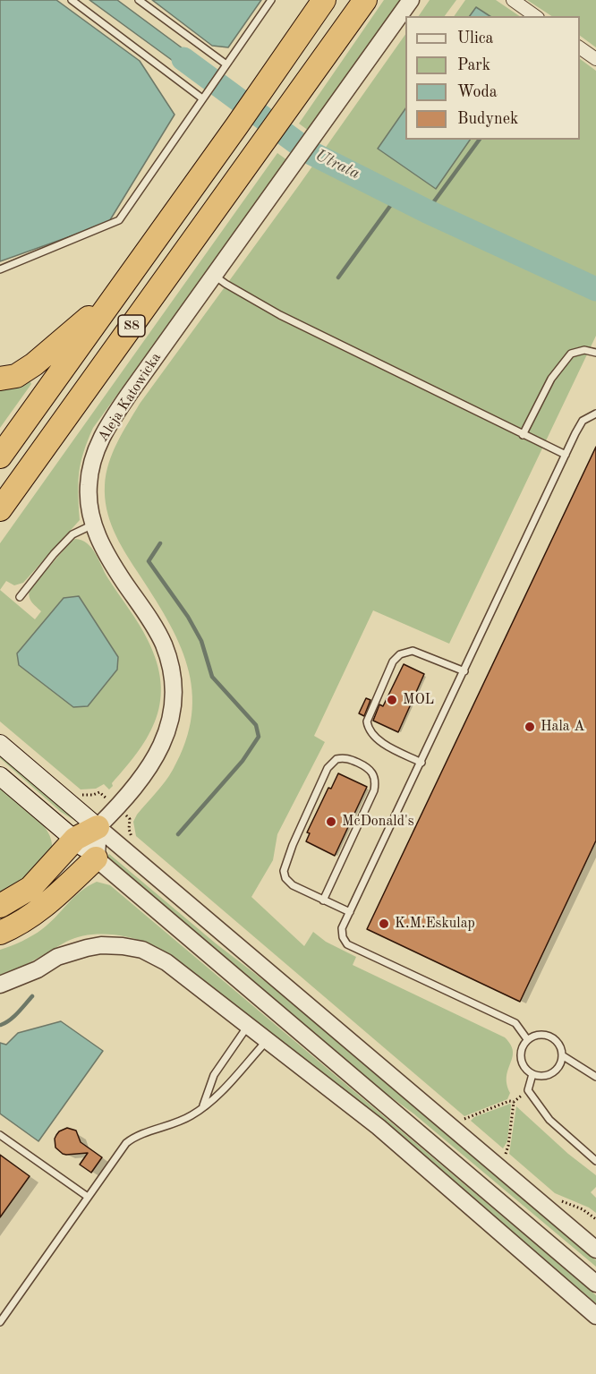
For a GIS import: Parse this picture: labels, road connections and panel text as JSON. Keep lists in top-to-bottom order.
{
  "streets": {
    "highway": ["S8"],
    "street": ["Aleja Katowicka"]
  },
  "water": ["Utrata"],
  "places": [
    "MOL",
    "Hala A",
    "McDonald's",
    "K.M.Eskulap"
  ],
  "legend": [
    "Ulica",
    "Park",
    "Woda",
    "Budynek"
  ]
}
